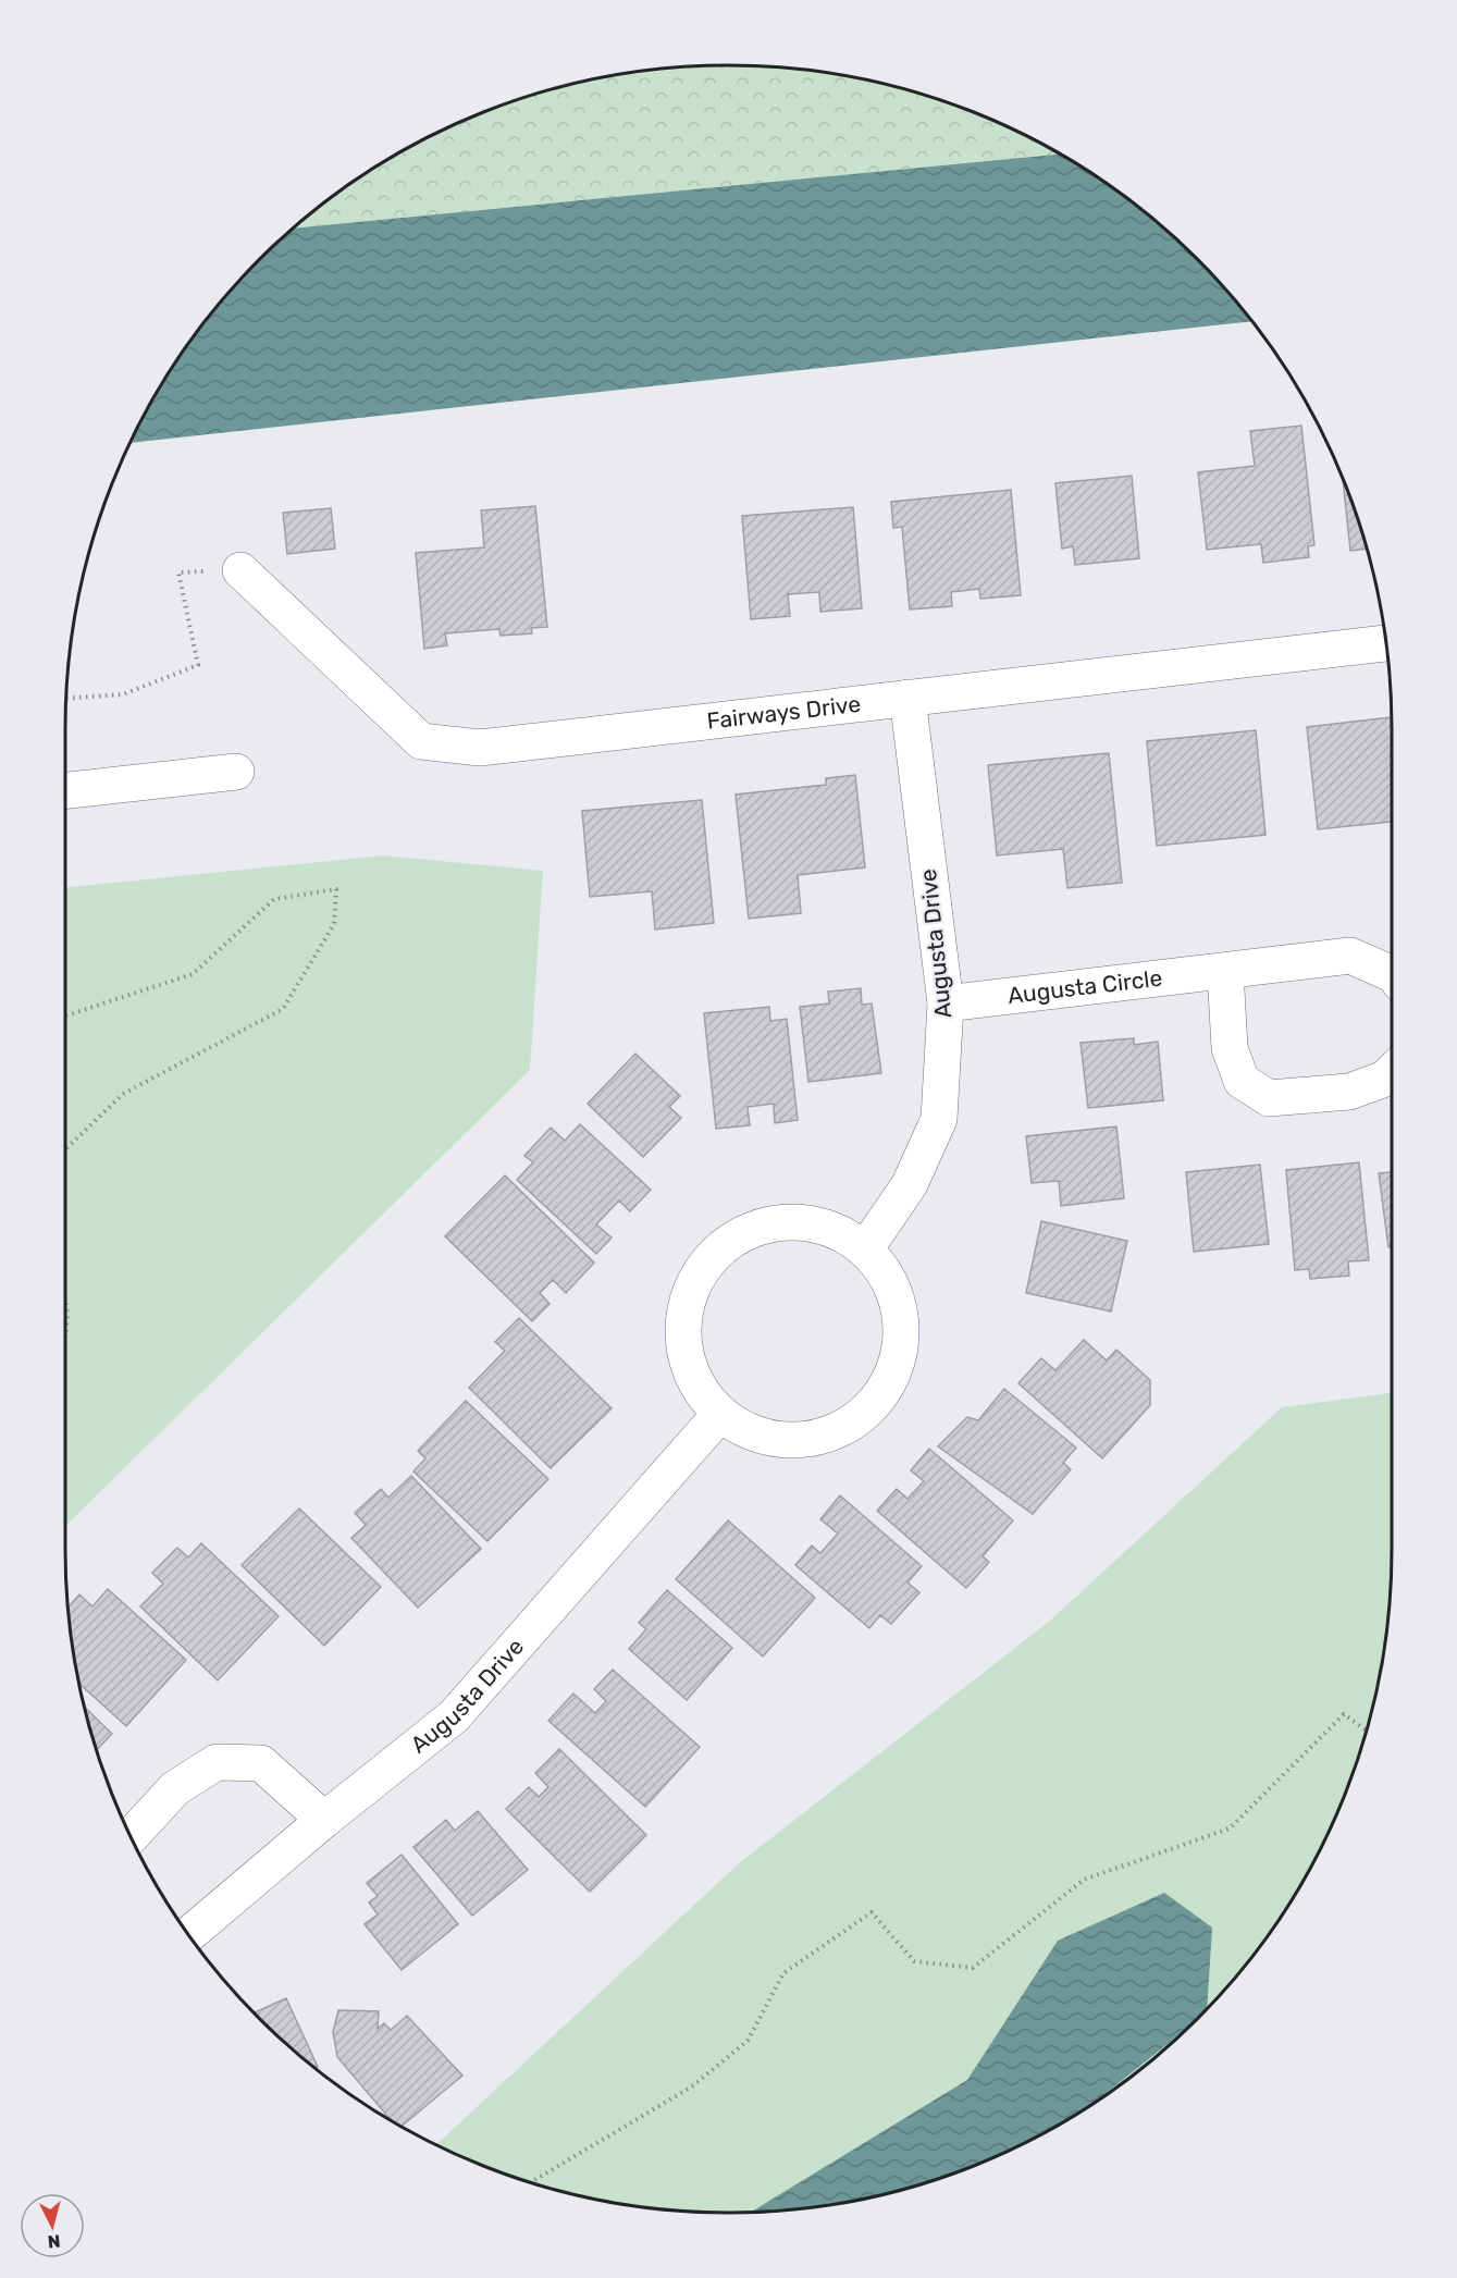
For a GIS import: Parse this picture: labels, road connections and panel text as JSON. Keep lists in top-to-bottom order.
{
  "streets": {
    "street": ["Fairways Drive", "Augusta Drive", "Augusta Circle"]
  },
  "crossings": [
    ["Fairways Drive", "Augusta Drive"],
    ["Augusta Drive", "Augusta Circle"]
  ],
  "north": "bottom"
}
